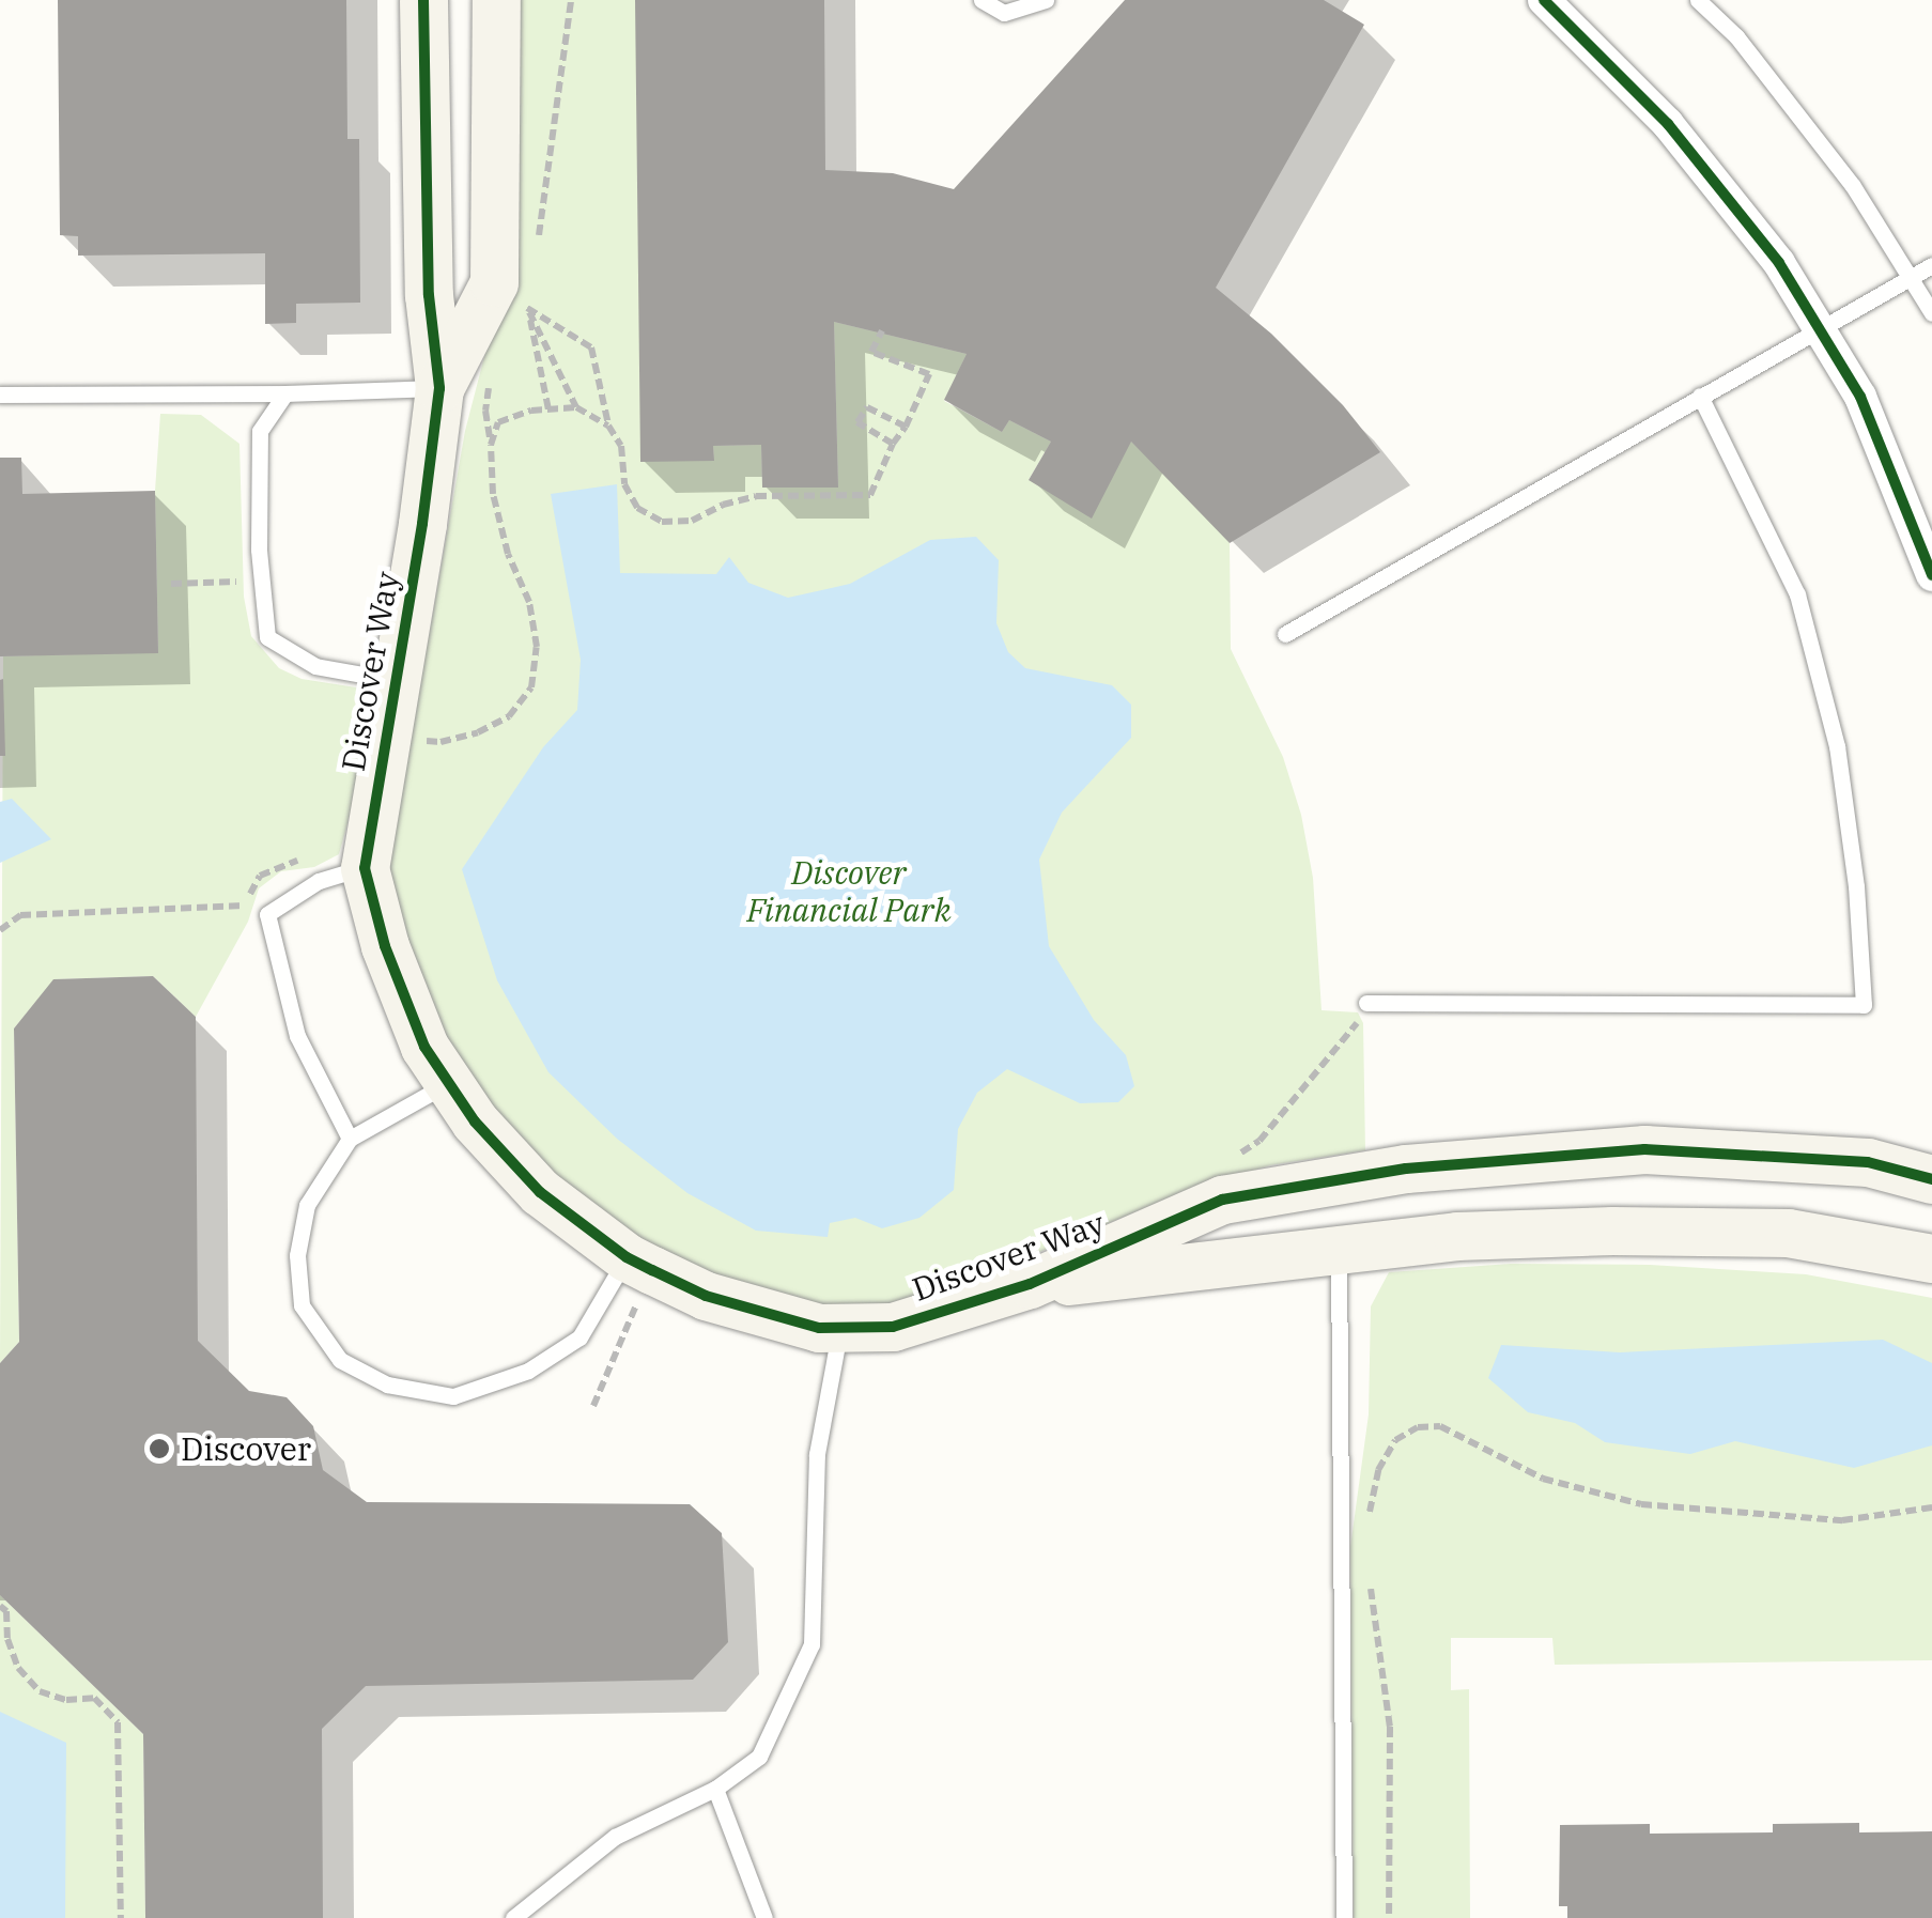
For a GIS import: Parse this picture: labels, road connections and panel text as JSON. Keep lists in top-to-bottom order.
{
  "streets": {
    "street": ["Discover Way"]
  },
  "parks": ["Discover Financial Park"],
  "places": ["Discover"]
}
